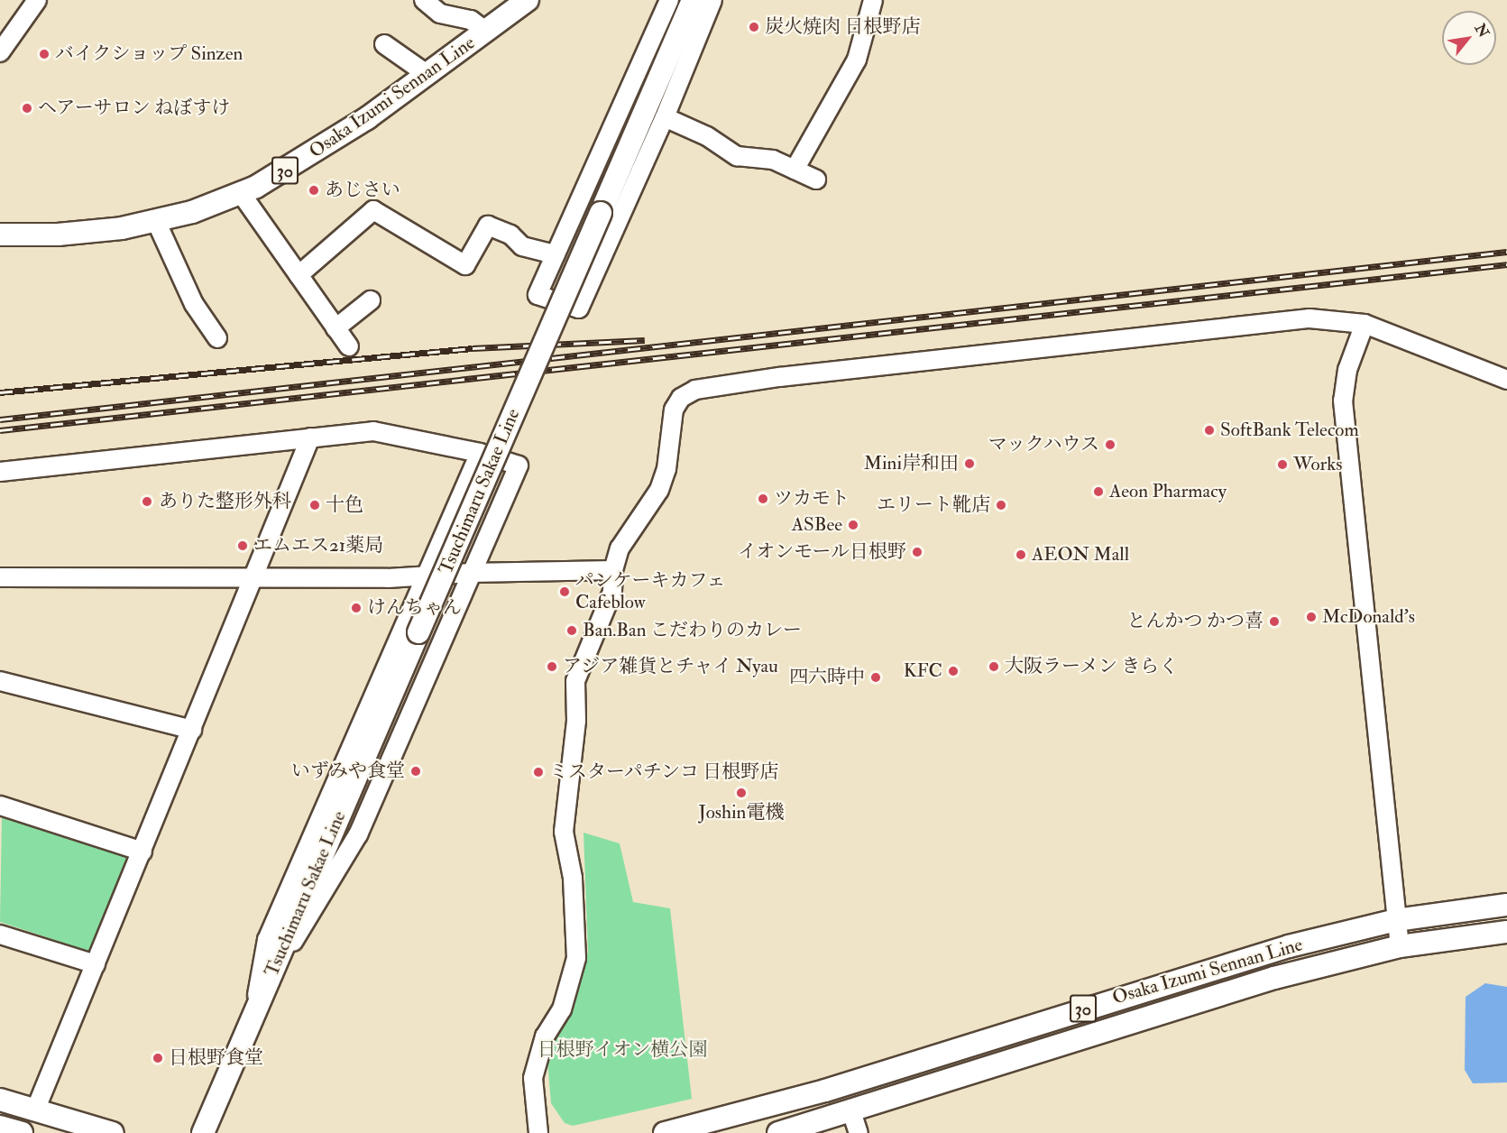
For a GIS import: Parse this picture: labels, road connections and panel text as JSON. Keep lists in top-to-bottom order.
{
  "streets": {
    "main road": ["Osaka Izumi Sennan Line", "30", "Tsuchimaru Sakae Line"]
  },
  "parks": ["日根野イオン横公園"],
  "places": [
    "炭火焼肉 日根野店",
    "バイクショップ Sinzen",
    "ヘアーサロン ねぼすけ",
    "あじさい",
    "SoftBank Telecom",
    "マックハウス",
    "Mini岸和田",
    "Works",
    "Aeon Pharmacy",
    "ツカモト",
    "ありた整形外科",
    "十色",
    "エリート靴店",
    "ASBee",
    "エムエス21薬局",
    "イオンモール日根野",
    "AEON Mall",
    "パンケーキカフェ Cafeblow",
    "けんちゃん",
    "McDonald's",
    "とんかつ かつ喜",
    "Ban.Ban こだわりのカレー",
    "アジア雑貨とチャイ Nyau",
    "大阪ラーメン きらく",
    "KFC",
    "四六時中",
    "いずみや食堂",
    "ミスターパチンコ 日根野店",
    "Joshin電機",
    "日根野食堂"
  ],
  "north": "top right"
}
